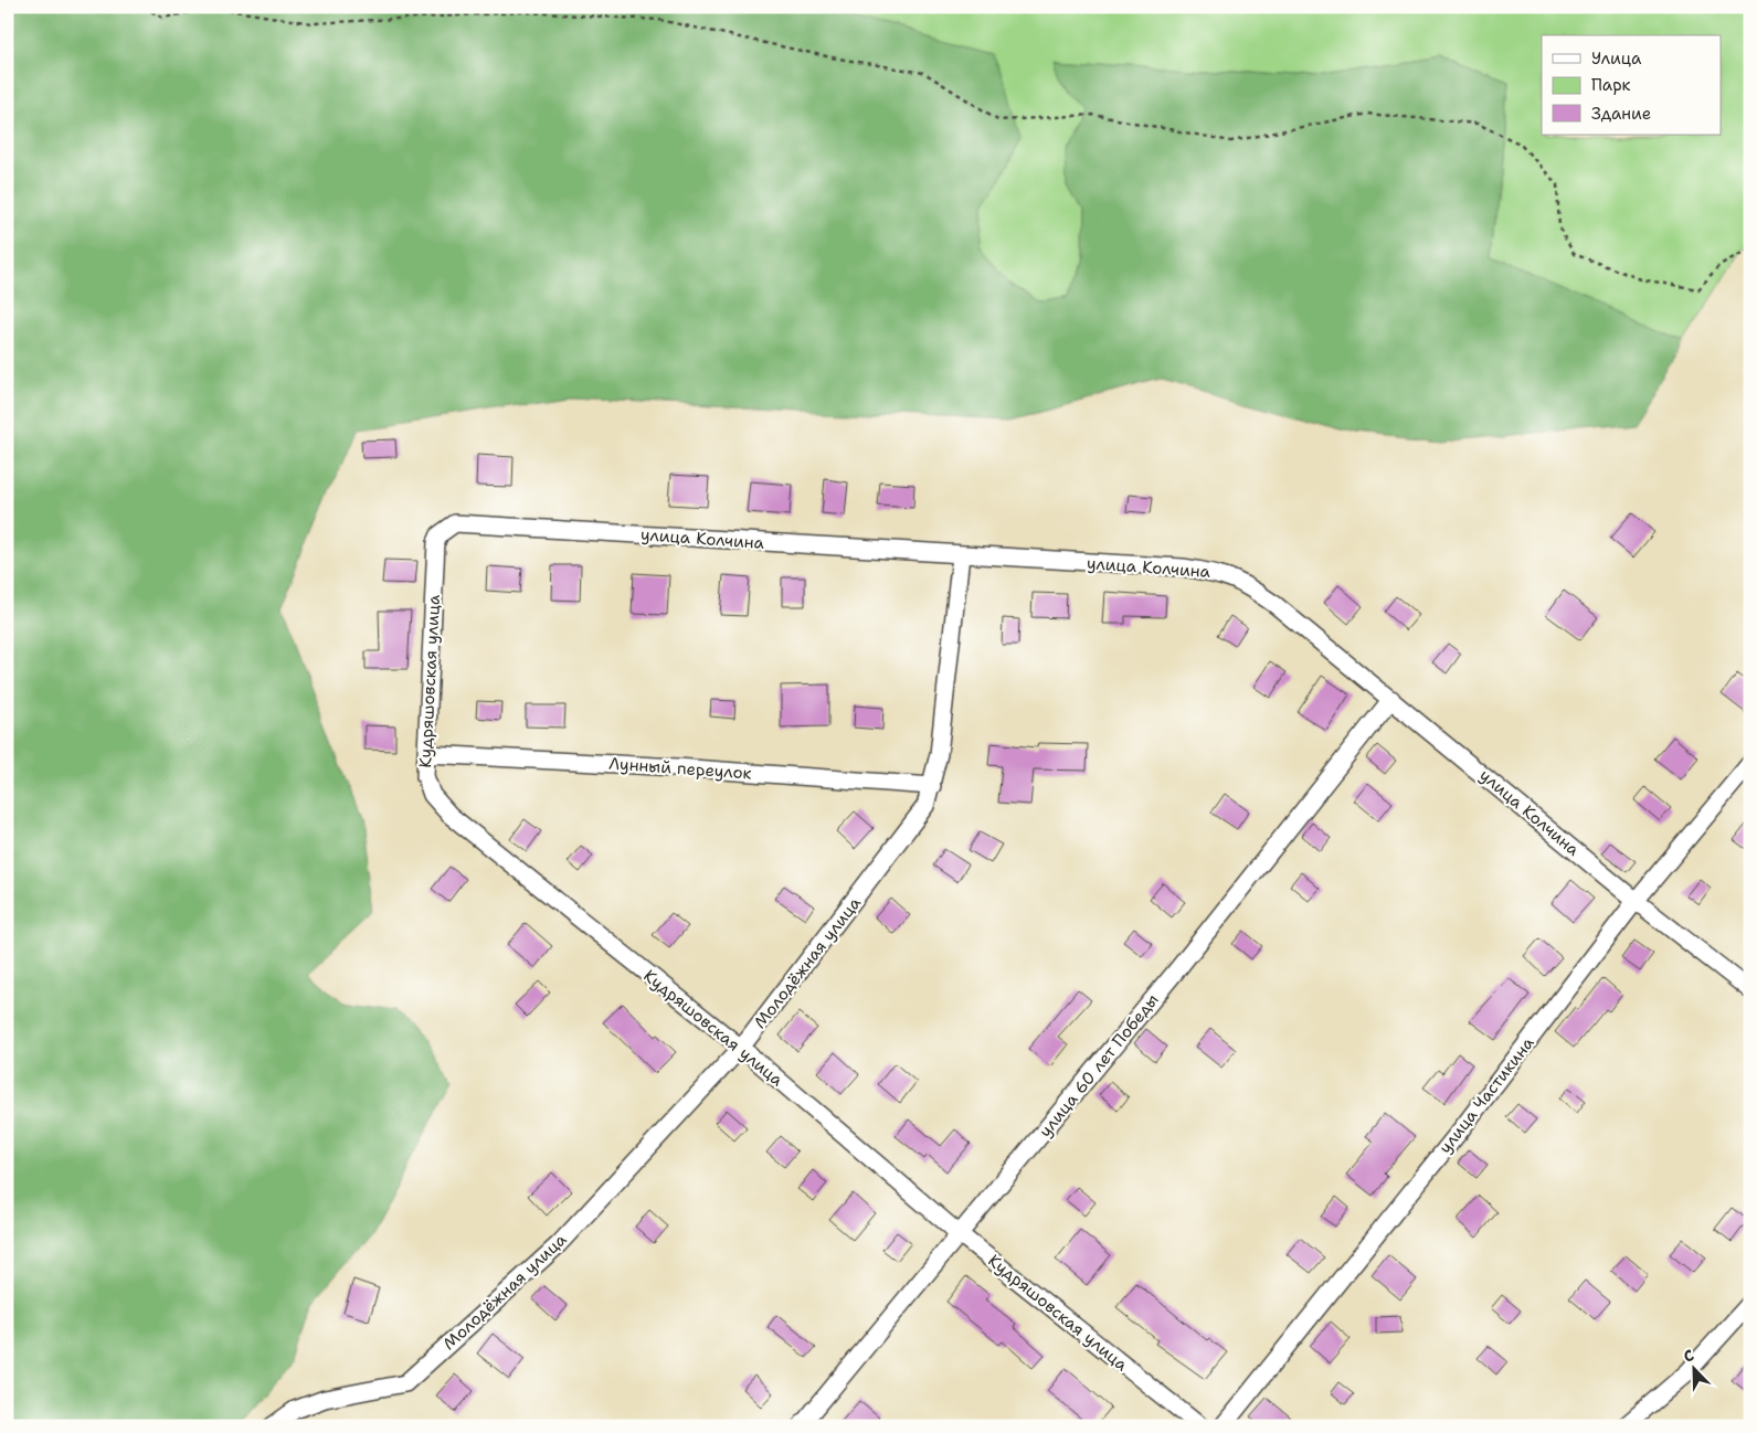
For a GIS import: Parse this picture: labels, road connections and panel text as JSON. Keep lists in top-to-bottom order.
{
  "streets": {
    "street": [
      "улица Колчина",
      "Кудряшовская улица",
      "Лунный переулок",
      "Молодёжная улица",
      "улица 60 лет Победы",
      "улица Частикина"
    ]
  },
  "crossings": [
    ["улица Колчина", "Кудряшовская улица"],
    ["улица Колчина", "Молодёжная улица"],
    ["улица Колчина", "улица 60 лет Победы"],
    ["улица Колчина", "улица Частикина"],
    ["Кудряшовская улица", "Лунный переулок"],
    ["Кудряшовская улица", "Молодёжная улица"],
    ["Кудряшовская улица", "улица 60 лет Победы"],
    ["Лунный переулок", "Молодёжная улица"]
  ],
  "legend": ["Улица", "Парк", "Здание"],
  "north": "top left"
}
